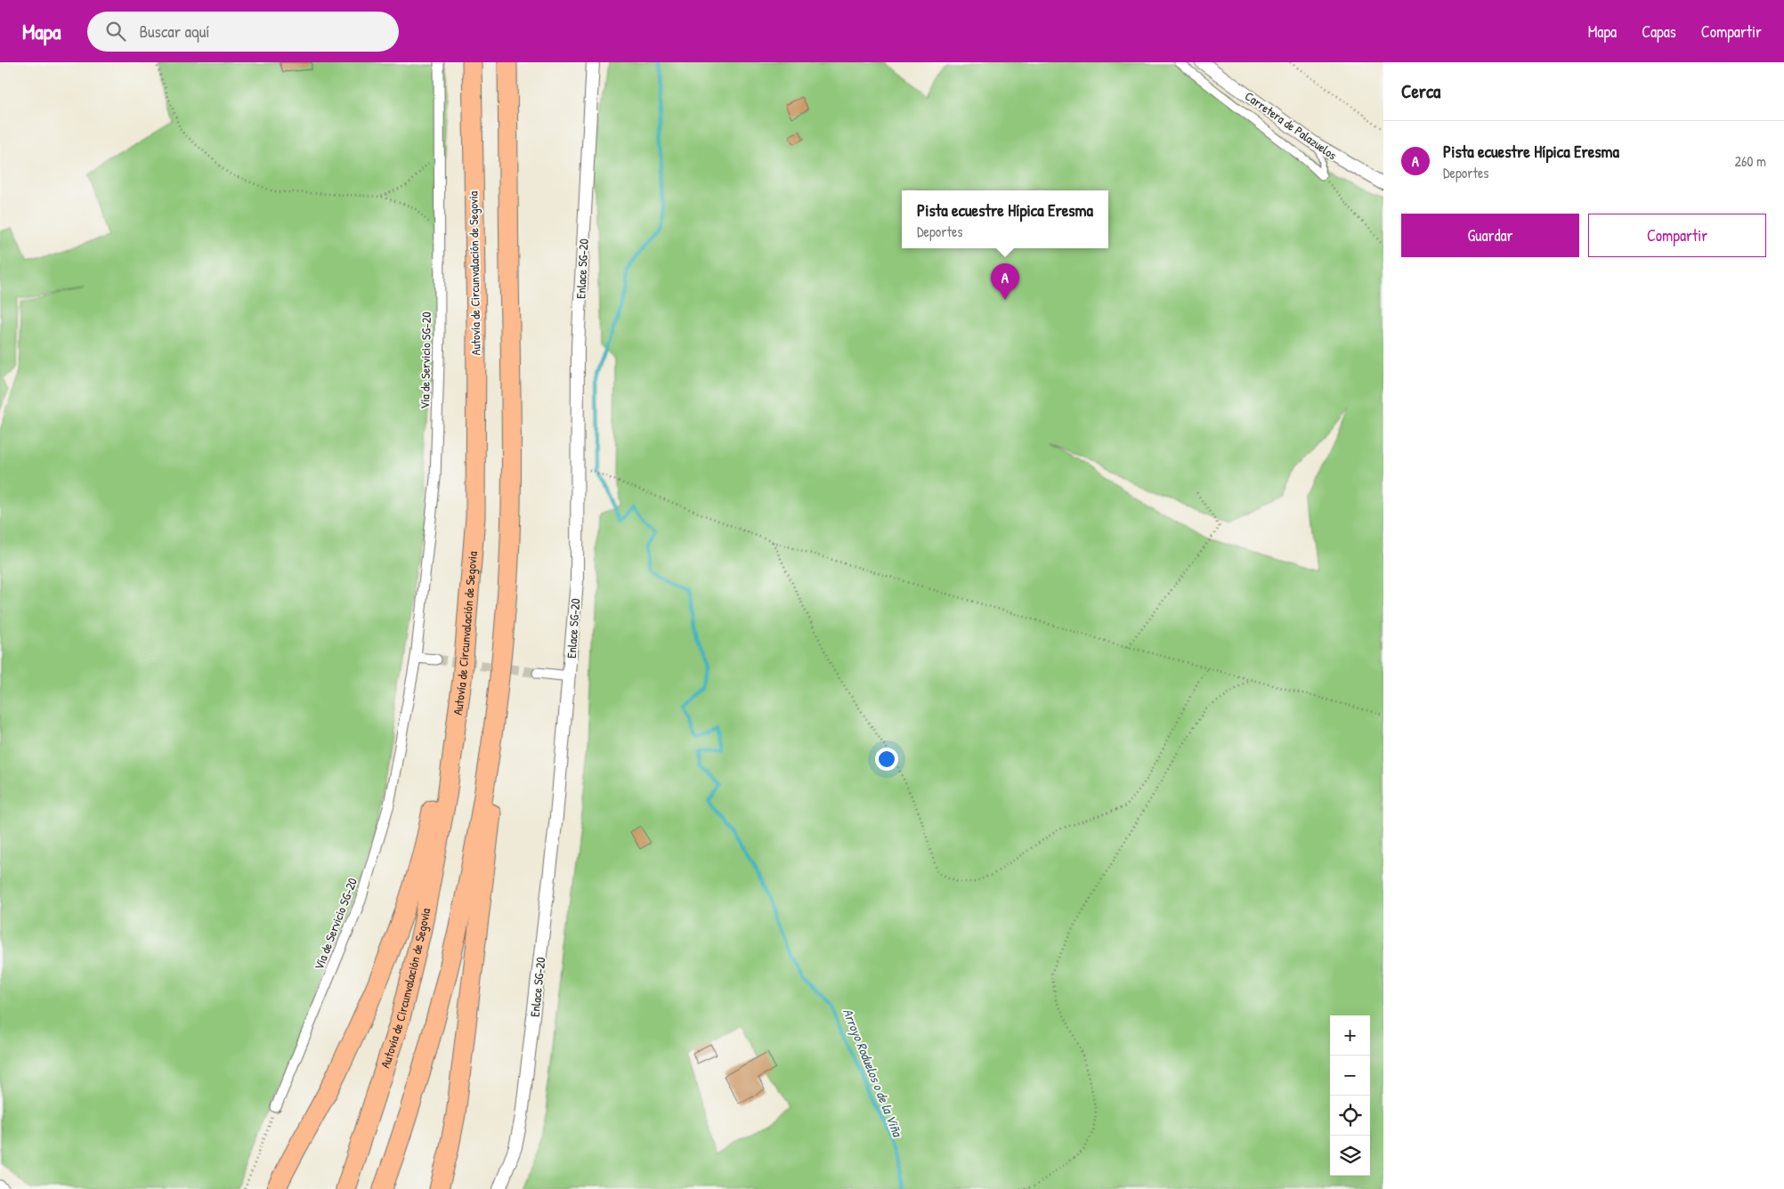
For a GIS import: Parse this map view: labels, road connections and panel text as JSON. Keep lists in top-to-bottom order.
{
  "streets": {
    "highway": ["Autovía de Circunvalación de Segovia"],
    "street": ["Carretera de Palazuelos", "Enlace SG-20", "Vía de Servicio SG-20"]
  },
  "water": ["Arroyo Roduelos o de la Viña"],
  "page": {
    "header": "Mapa",
    "search": "Buscar aquí",
    "nav": ["Mapa", "Capas", "Compartir"],
    "heading": "Cerca",
    "list": [
      {
        "mark": "A",
        "name": "Pista ecuestre Hípica Eresma",
        "note": "Deportes",
        "value": "260 m"
      }
    ],
    "popup": ["Pista ecuestre Hípica Eresma", "Deportes"],
    "buttons": ["Guardar", "Compartir"],
    "pins": "A",
    "map_buttons": ["+", "−"]
  }
}
